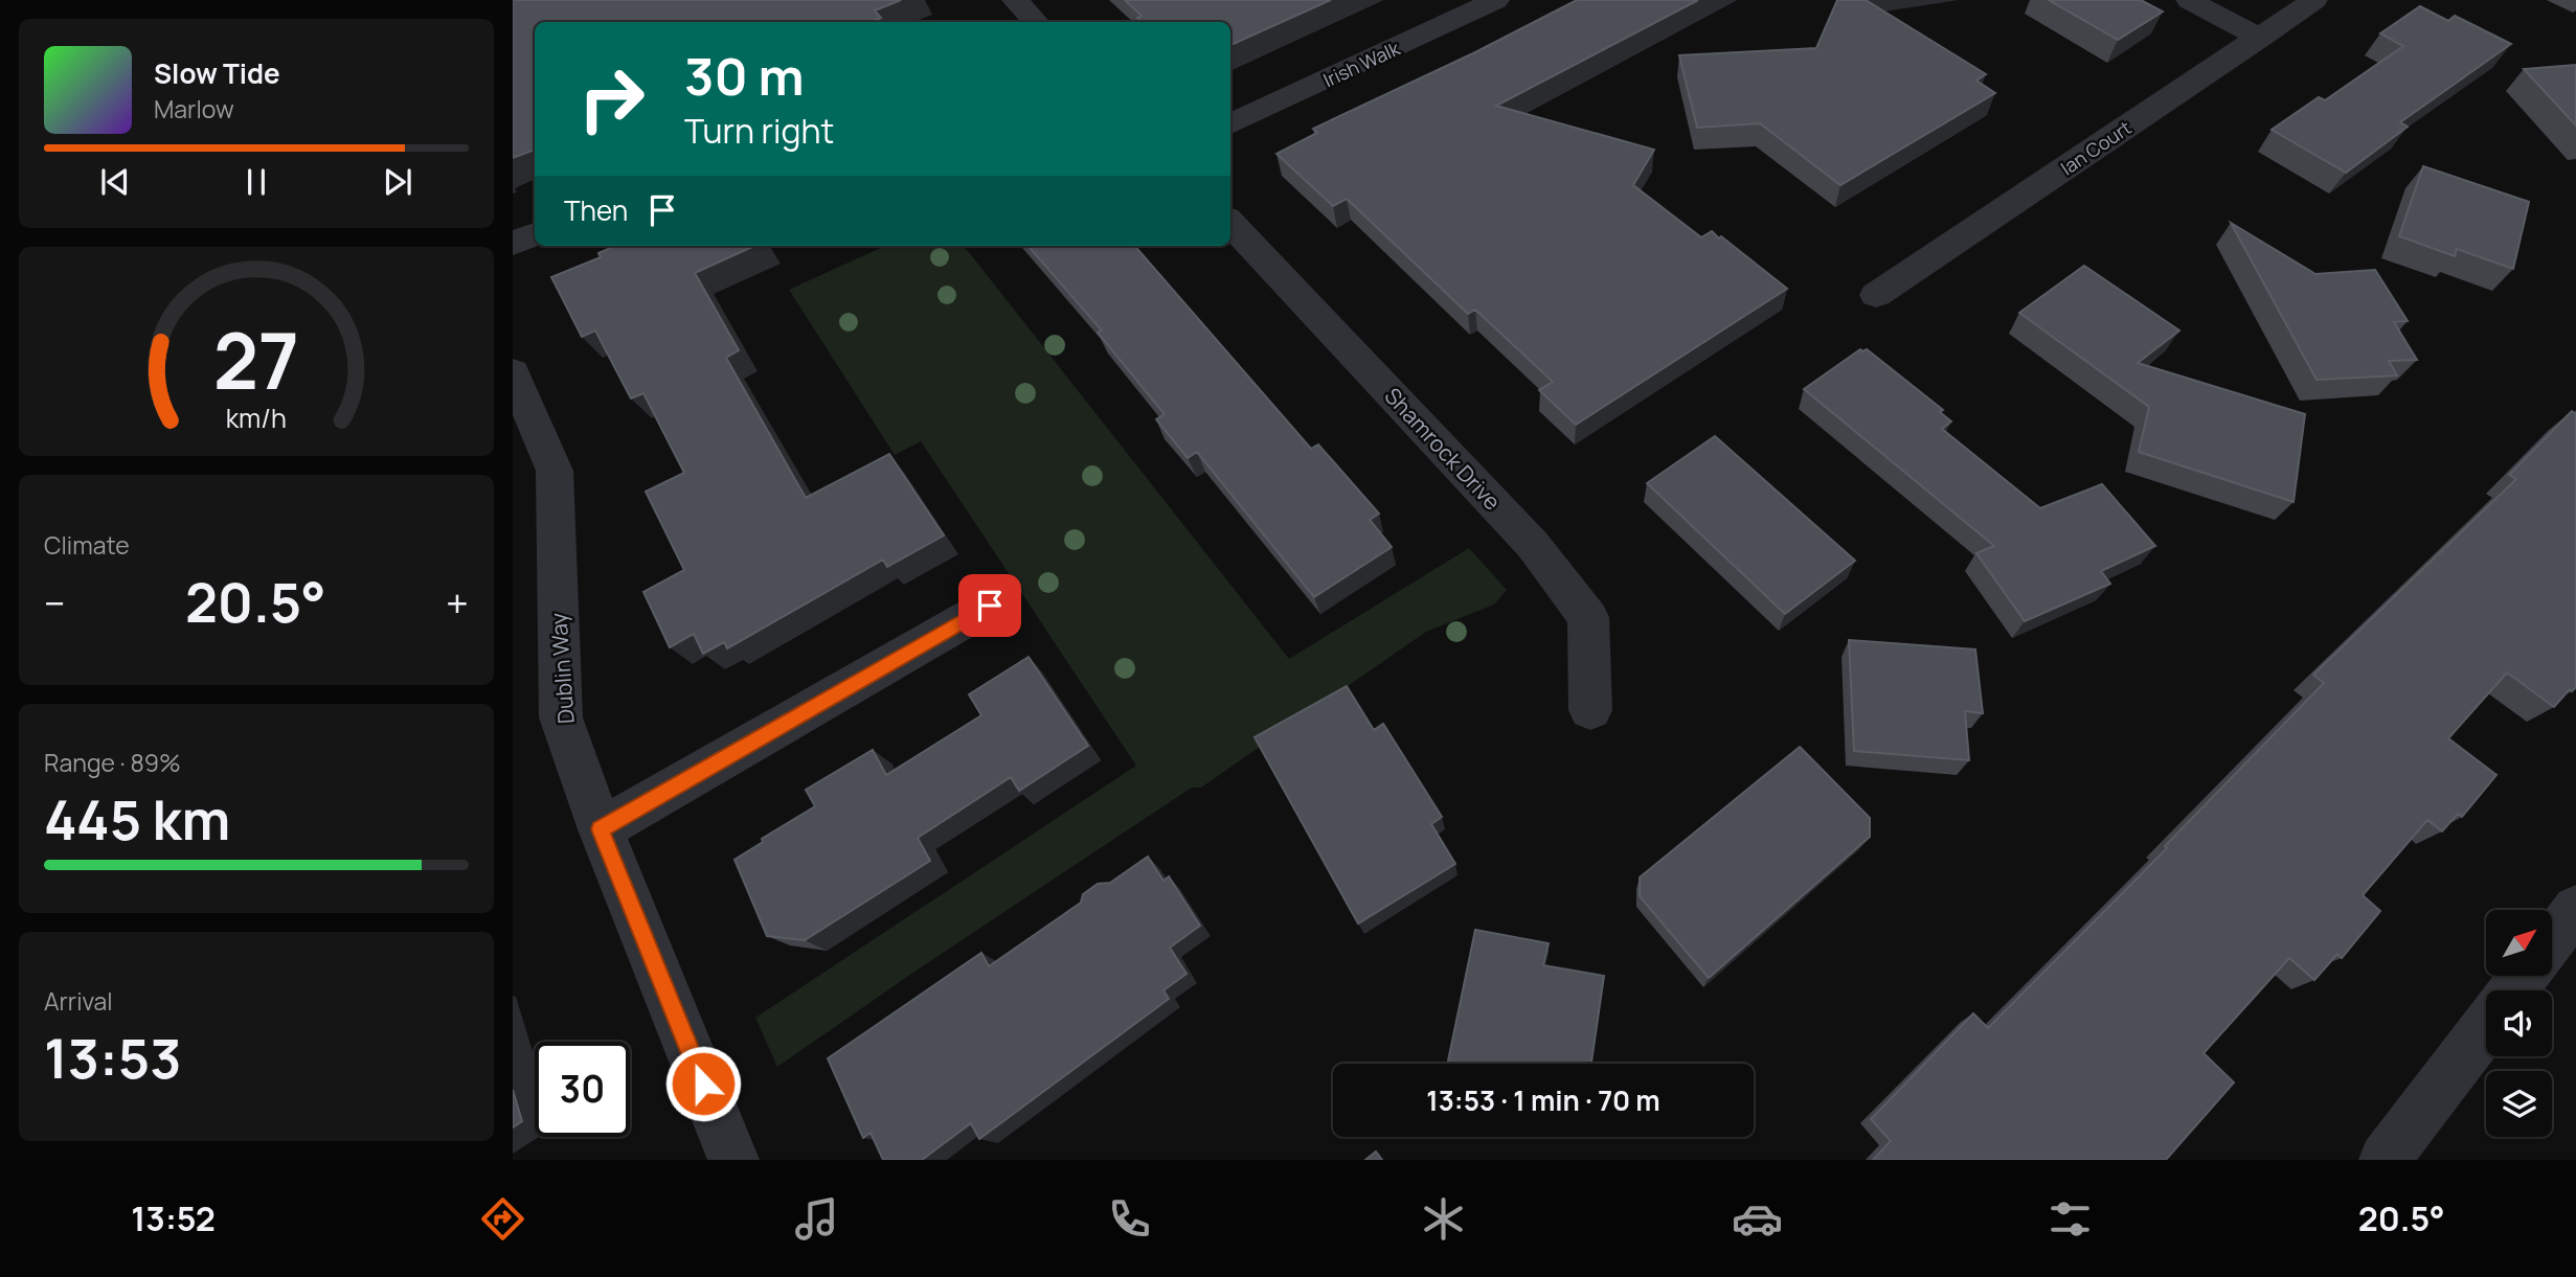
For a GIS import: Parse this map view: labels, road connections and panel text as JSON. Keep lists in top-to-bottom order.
{
  "streets": {
    "street": [
      "Irish Walk",
      "Ian Court",
      "Shamrock Drive",
      "Dublin Way"
    ]
  },
  "north": "top right",
  "page": {
    "turn": ["30 m", "Turn right"],
    "song": ["Slow Tide", "Marlow"],
    "then": "Then",
    "tile": [
      "Climate",
      ["Range · 89%", "445 km"],
      ["Arrival", "13:53"]
    ],
    "heat": ["−", "20.5°", "+"],
    "limit": "30",
    "trip": "13:53 · 1 min · 70 m",
    "tabs": ["13:52", "20.5°"],
    "gauge": ["27", "km/h"]
  }
}
